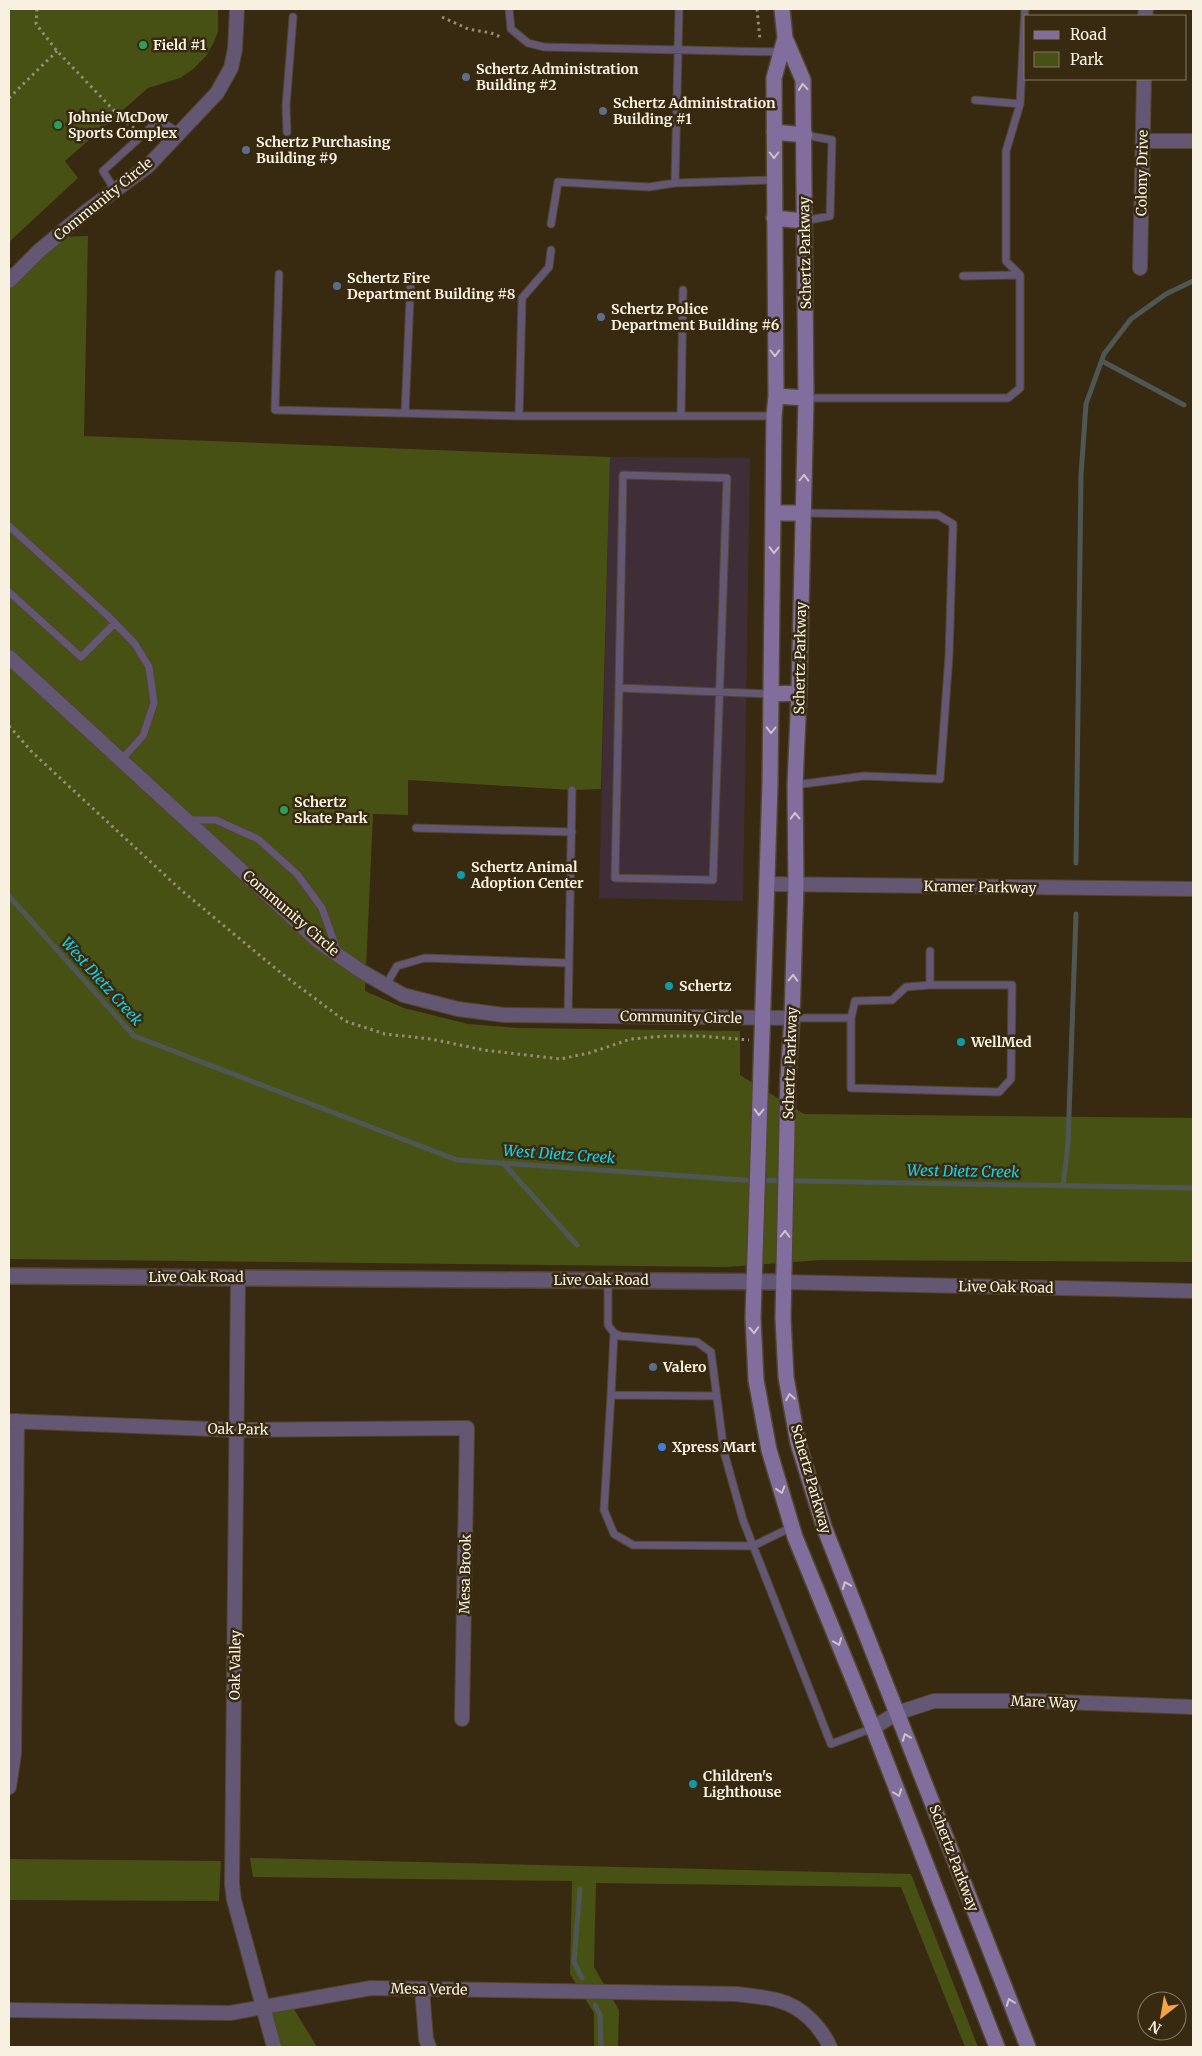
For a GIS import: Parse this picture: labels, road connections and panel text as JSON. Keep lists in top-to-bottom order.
{
  "streets": {
    "main road": ["Schertz Parkway"],
    "street": [
      "Colony Drive",
      "Community Circle",
      "Kramer Parkway",
      "Live Oak Road",
      "Oak Park",
      "Mesa Brook",
      "Oak Valley",
      "Mare Way",
      "Mesa Verde"
    ]
  },
  "crossings": [
    ["Community Circle", "Schertz Parkway"],
    ["Schertz Parkway", "Kramer Parkway"],
    ["Schertz Parkway", "Live Oak Road"],
    ["Schertz Parkway", "Mare Way"],
    ["Live Oak Road", "Oak Valley"],
    ["Oak Park", "Mesa Brook"],
    ["Oak Park", "Oak Valley"],
    ["Oak Valley", "Mesa Verde"]
  ],
  "water": ["West Dietz Creek"],
  "places": [
    "Field #1",
    "Schertz Administration Building #2",
    "Schertz Administration Building #1",
    "Johnie McDow Sports Complex",
    "Schertz Purchasing Building #9",
    "Schertz Fire Department Building #8",
    "Schertz Police Department Building #6",
    "Schertz Skate Park",
    "Schertz Animal Adoption Center",
    "Schertz",
    "WellMed",
    "Valero",
    "Xpress Mart",
    "Children's Lighthouse"
  ],
  "legend": ["Road", "Park"],
  "north": "bottom left"
}
